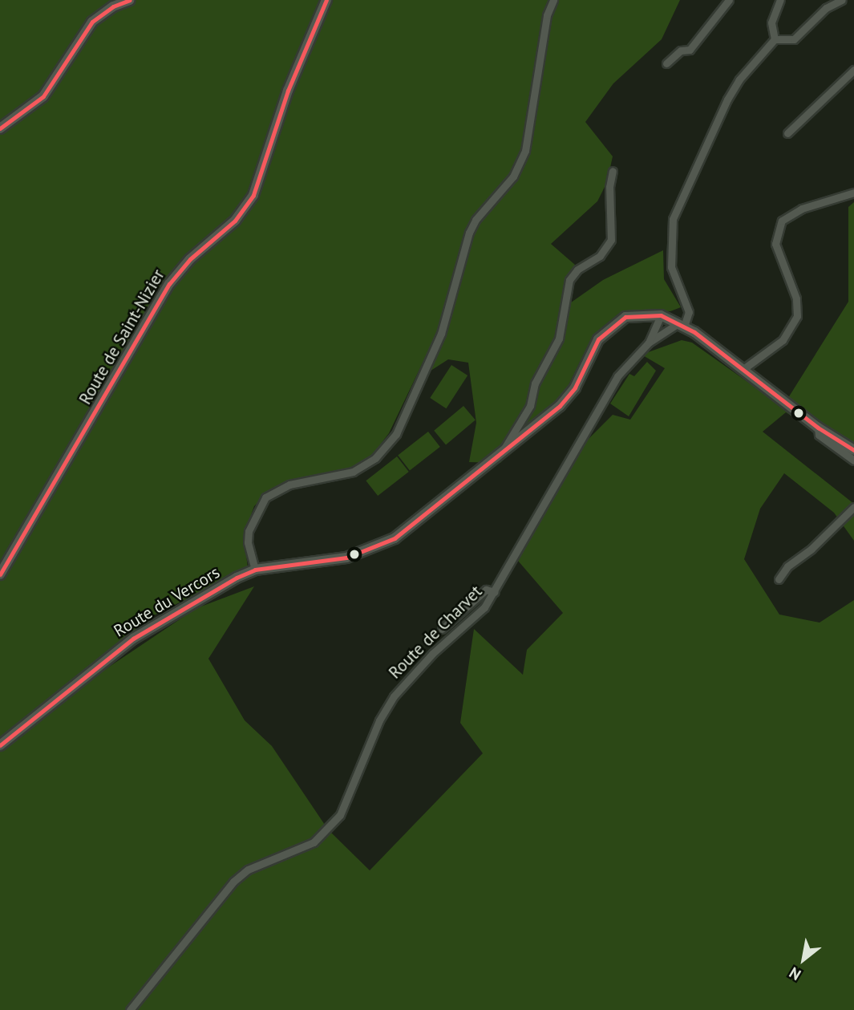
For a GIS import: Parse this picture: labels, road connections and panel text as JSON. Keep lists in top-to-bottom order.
{
  "streets": {
    "main road": ["Route de Saint-Nizier", "Route du Vercors"],
    "street": ["Route de Charvet"]
  },
  "crossings": [
    ["Route du Vercors", "Route de Charvet"]
  ],
  "north": "bottom left"
}
